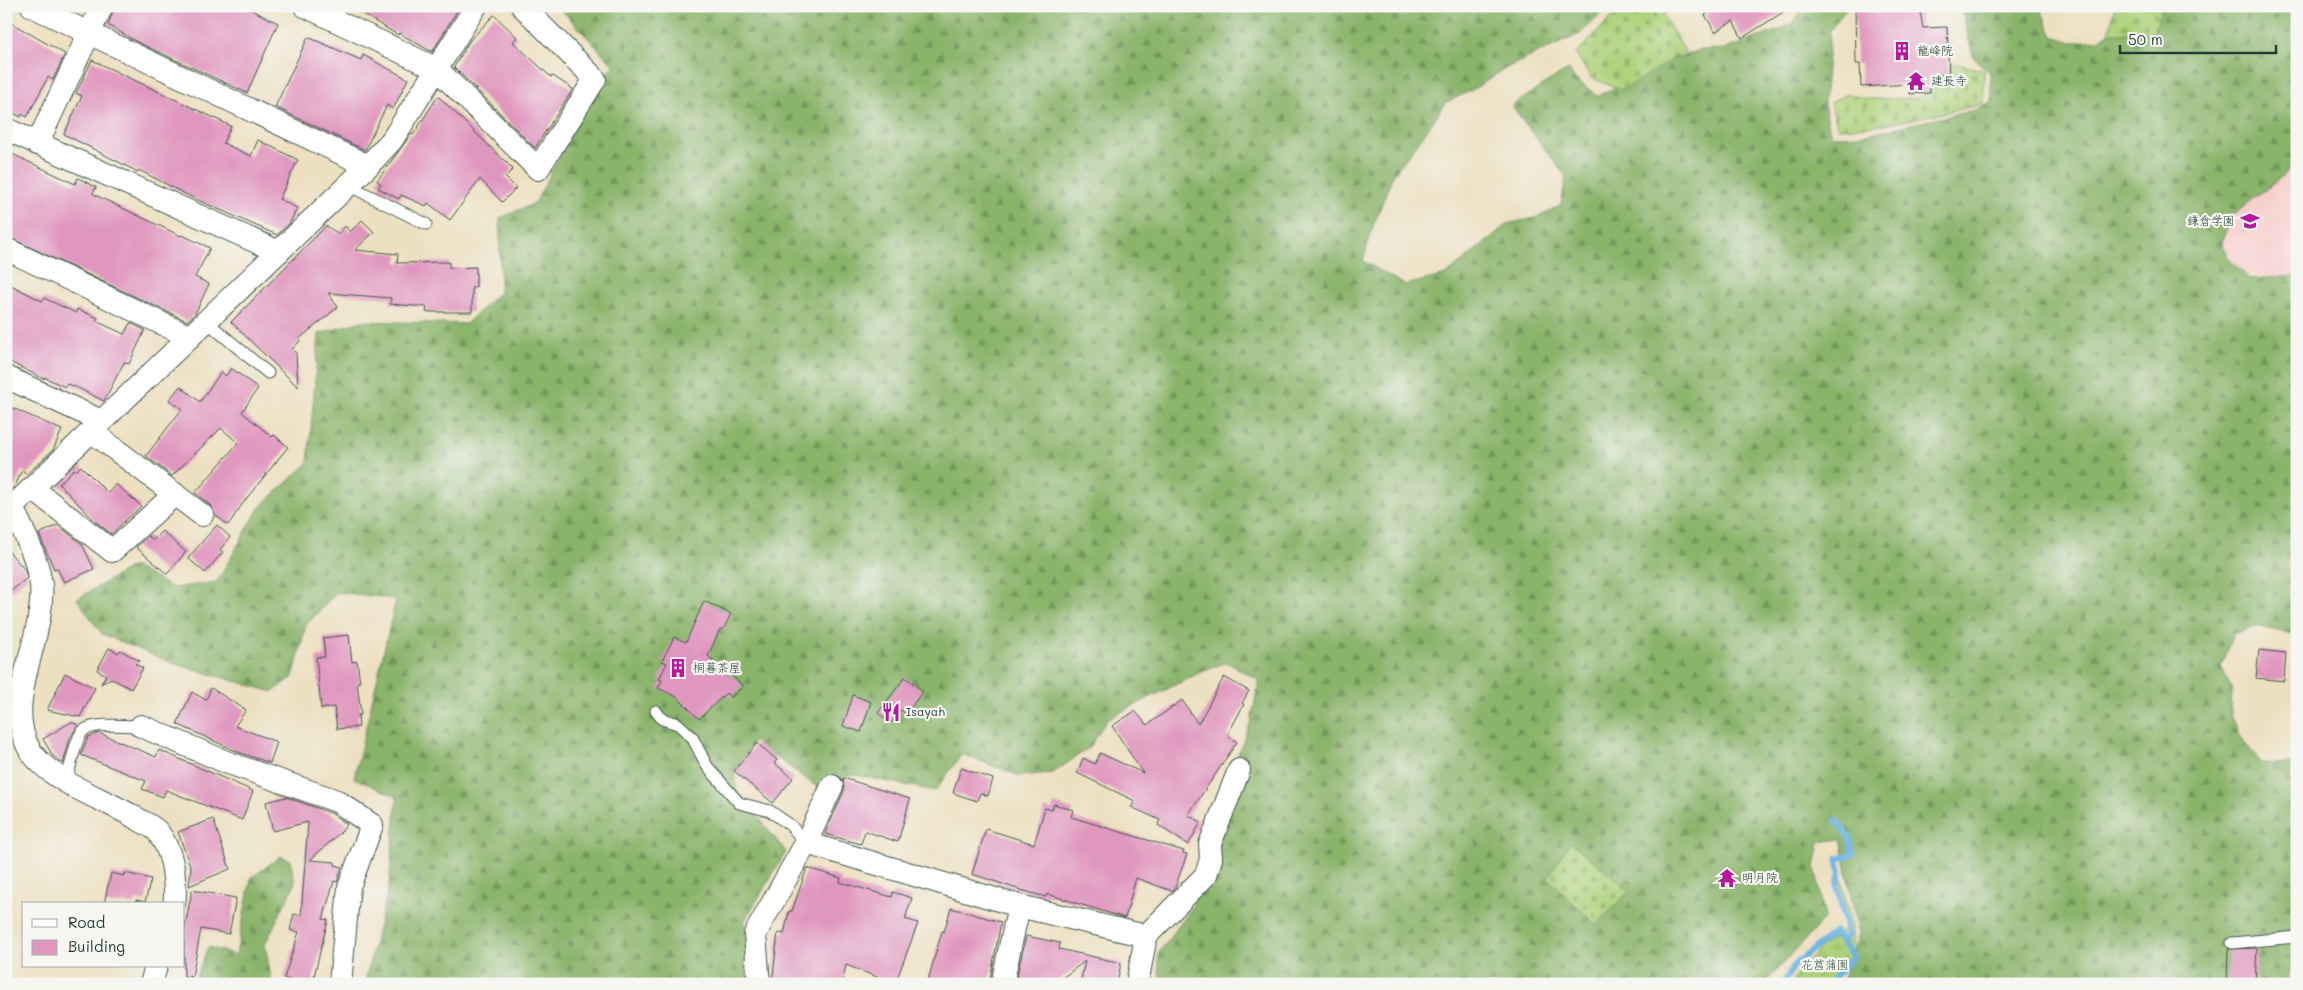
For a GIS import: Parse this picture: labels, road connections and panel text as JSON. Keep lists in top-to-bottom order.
{
  "parks": ["花菖蒲園"],
  "places": {
    "building": ["龍峰院", "桐暮茶屋"],
    "temple": ["建長寺", "明月院"],
    "school or university": ["鎌倉学園"],
    "restaurant": ["Isayah"]
  },
  "legend": ["Road", "Building"],
  "scale_bar": "50 m"
}
